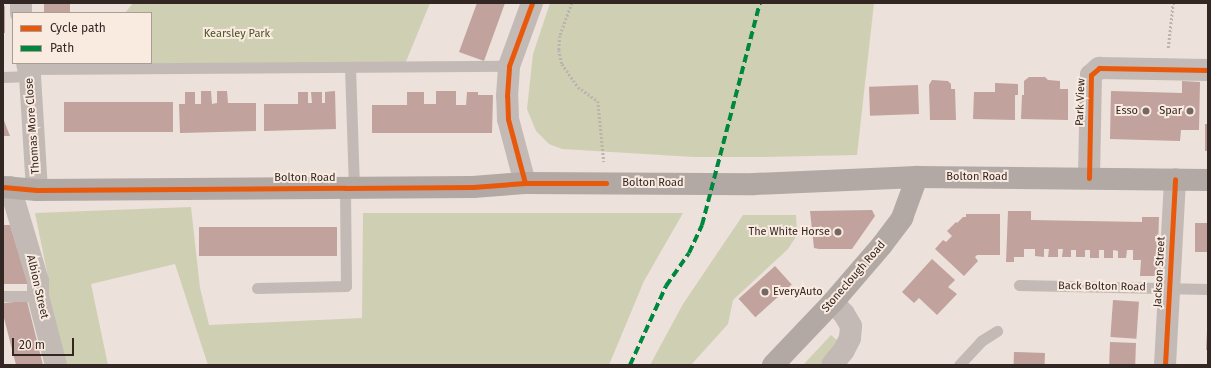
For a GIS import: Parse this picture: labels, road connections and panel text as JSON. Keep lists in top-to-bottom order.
{
  "streets": {
    "main road": ["Bolton Road", "Stoneclough Road"],
    "street": [
      "Park View",
      "Thomas More Close",
      "Jackson Street",
      "Albion Street"
    ],
    "lane": ["Back Bolton Road"]
  },
  "crossings": [
    ["Park View", "Bolton Road"],
    ["Thomas More Close", "Bolton Road"],
    ["Bolton Road", "Jackson Street"],
    ["Bolton Road", "Stoneclough Road"],
    ["Bolton Road", "Albion Street"],
    ["Jackson Street", "Back Bolton Road"]
  ],
  "parks": ["Kearsley Park"],
  "places": [
    "Esso",
    "Spar",
    "The White Horse",
    "EveryAuto"
  ],
  "legend": ["Cycle path", "Path"],
  "scale_bar": "20 m"
}
